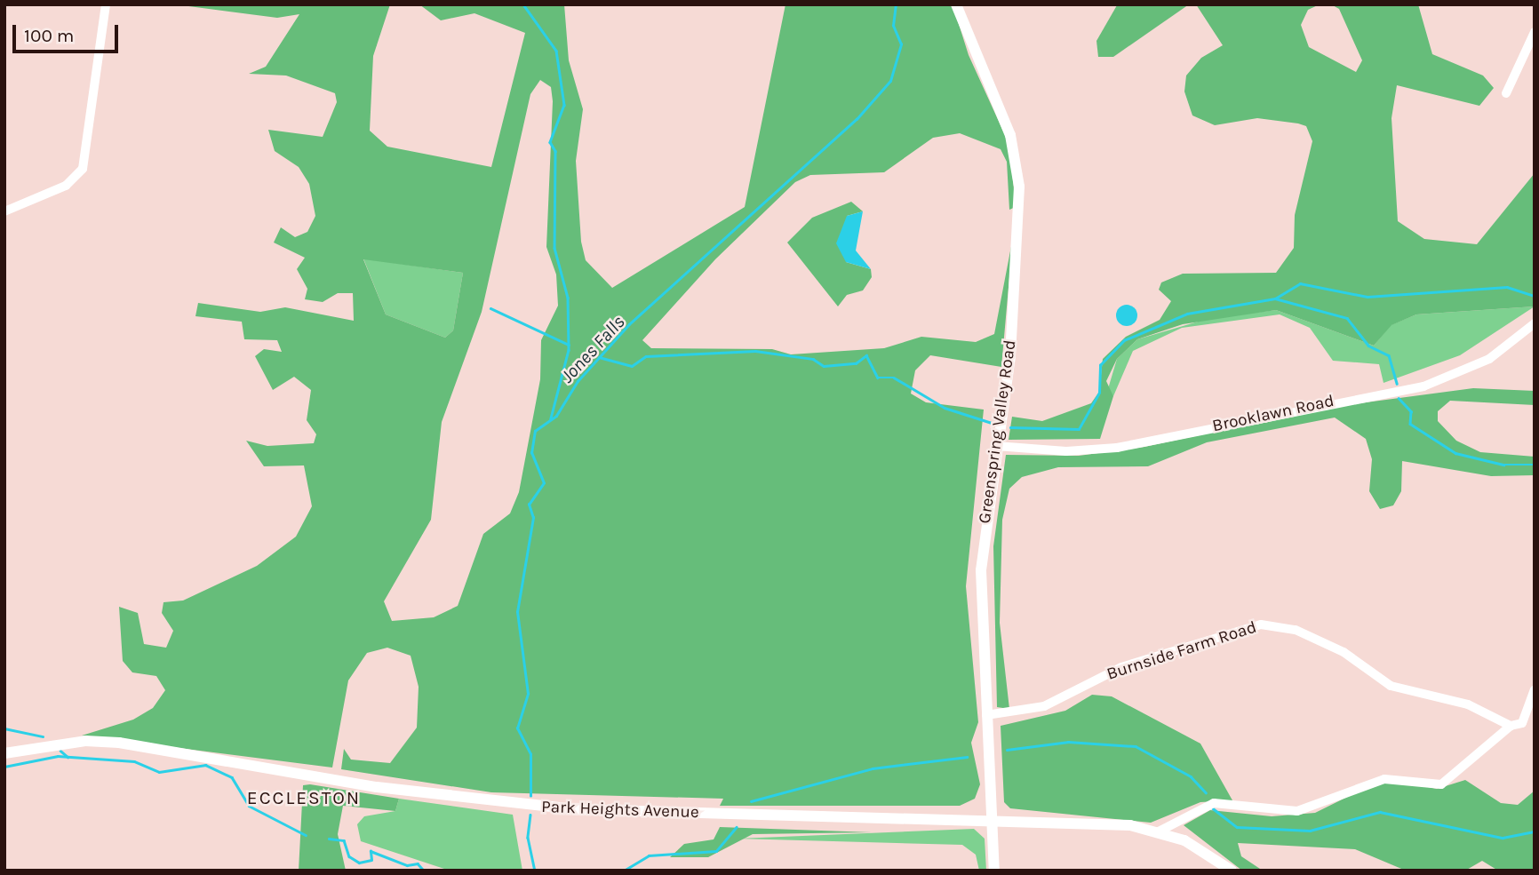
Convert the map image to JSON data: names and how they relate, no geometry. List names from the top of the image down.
{
  "streets": {
    "main road": ["Greenspring Valley Road", "Park Heights Avenue"],
    "street": ["Brooklawn Road", "Burnside Farm Road"]
  },
  "crossings": [
    ["Brooklawn Road", "Greenspring Valley Road"],
    ["Greenspring Valley Road", "Burnside Farm Road"],
    ["Greenspring Valley Road", "Park Heights Avenue"]
  ],
  "districts": ["ECCLESTON"],
  "water": ["Jones Falls"],
  "scale_bar": "100 m"
}
